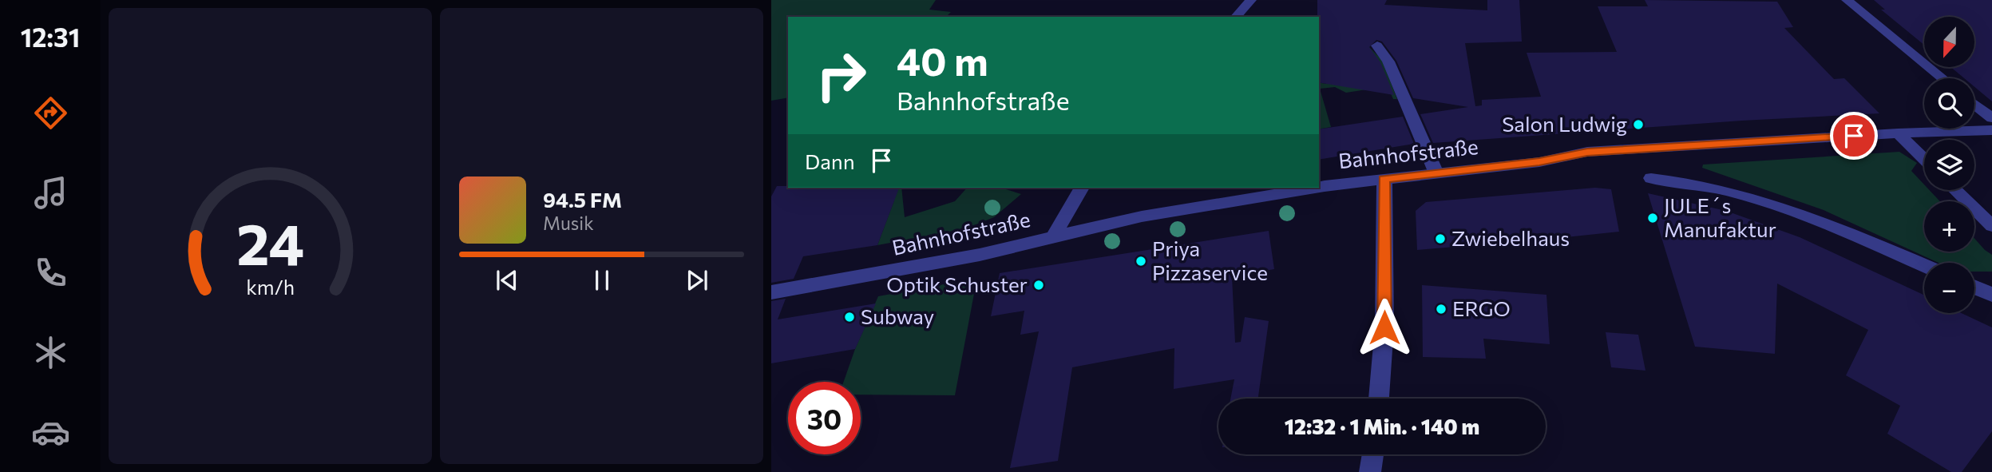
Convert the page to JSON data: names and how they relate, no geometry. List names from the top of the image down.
{
  "streets": {
    "street": ["Bahnhofstraße"]
  },
  "places": [
    "Salon Ludwig",
    "JULE´s Manufaktur",
    "Zwiebelhaus",
    "Priya Pizzaservice",
    "Optik Schuster",
    "ERGO",
    "Subway"
  ],
  "north": "bottom",
  "page": {
    "tabs": "12:31",
    "map_buttons": ["+", "−"],
    "turn": ["40 m", "Bahnhofstraße"],
    "then": "Dann",
    "song": ["94.5 FM", "Musik"],
    "limit": "30",
    "trip": "12:32 · 1 Min. · 140 m",
    "gauge": ["24", "km/h"]
  }
}
